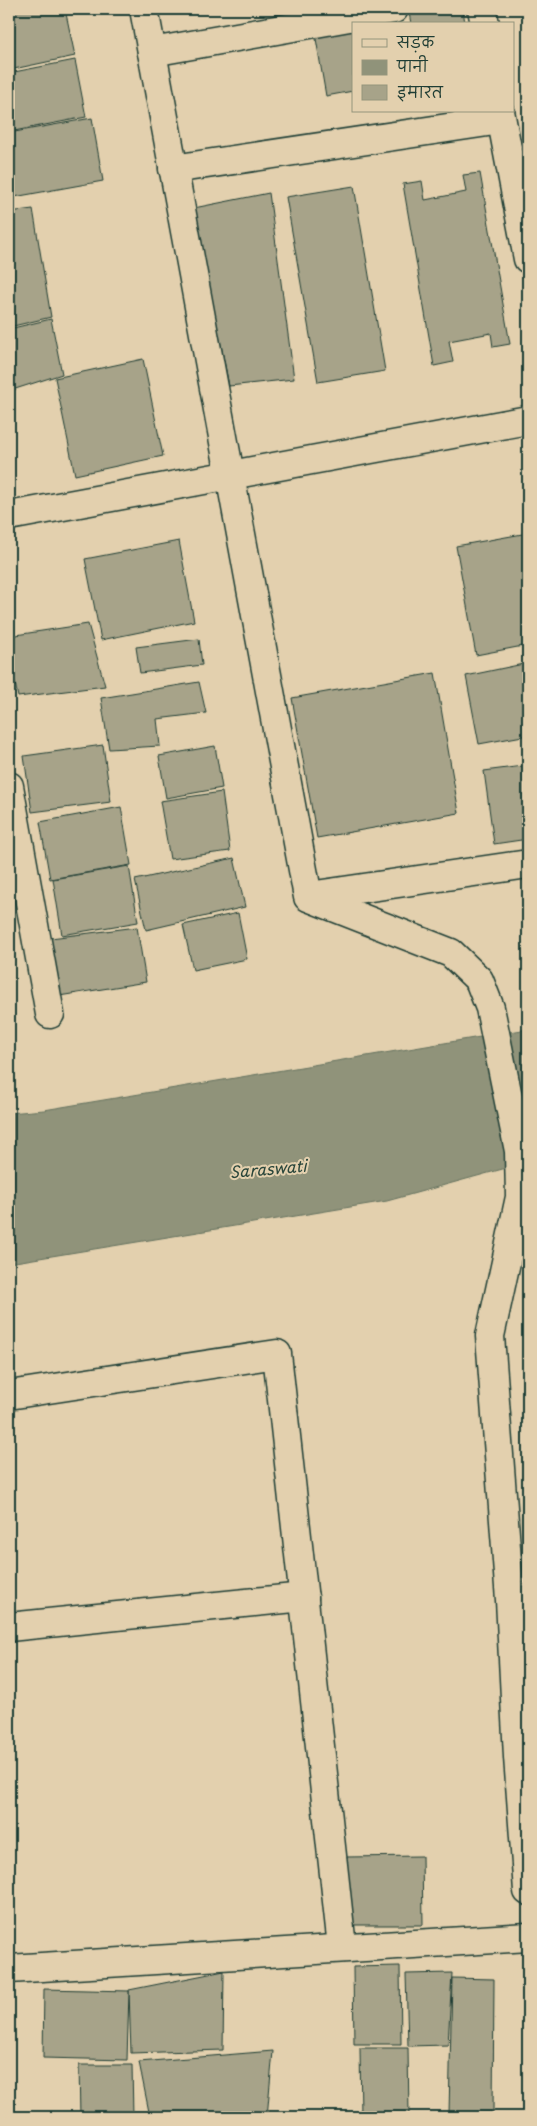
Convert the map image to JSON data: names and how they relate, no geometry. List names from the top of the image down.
{
  "water": ["Saraswati"],
  "legend": ["सड़क", "पानी", "इमारत"]
}
